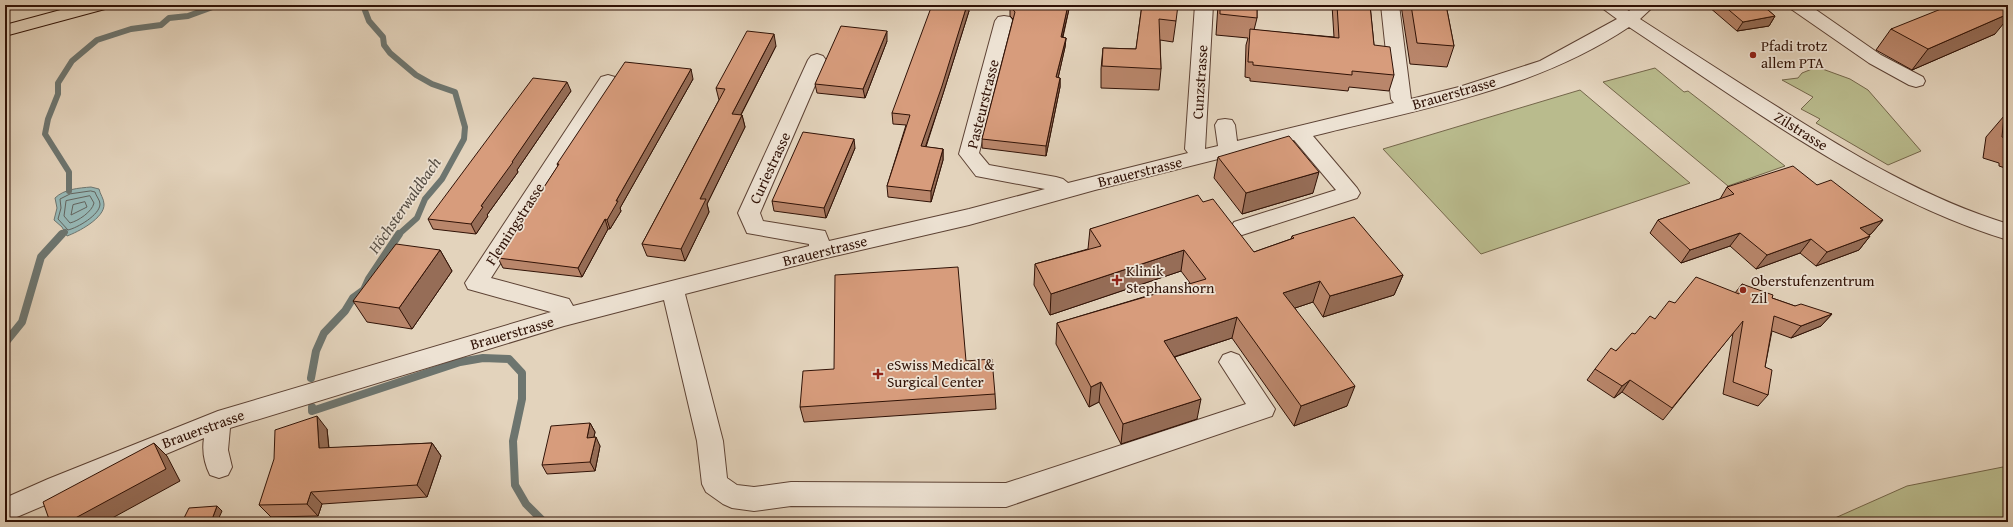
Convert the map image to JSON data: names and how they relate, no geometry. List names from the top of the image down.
{
  "streets": {
    "street": [
      "Cunzstrasse",
      "Brauerstrasse",
      "Pasteurstrasse",
      "Zilstrasse",
      "Curiestrasse",
      "Flemingstrasse"
    ]
  },
  "crossings": [
    ["Cunzstrasse", "Brauerstrasse"],
    ["Brauerstrasse", "Pasteurstrasse"],
    ["Brauerstrasse", "Zilstrasse"],
    ["Brauerstrasse", "Curiestrasse"],
    ["Brauerstrasse", "Flemingstrasse"]
  ],
  "water": ["Höchsterwaldbach"],
  "places": {
    "other": ["Pfadi trotz allem PTA", "Oberstufenzentrum Zil"],
    "health": ["Klinik Stephanshorn", "eSwiss Medical & Surgical Center"]
  }
}
